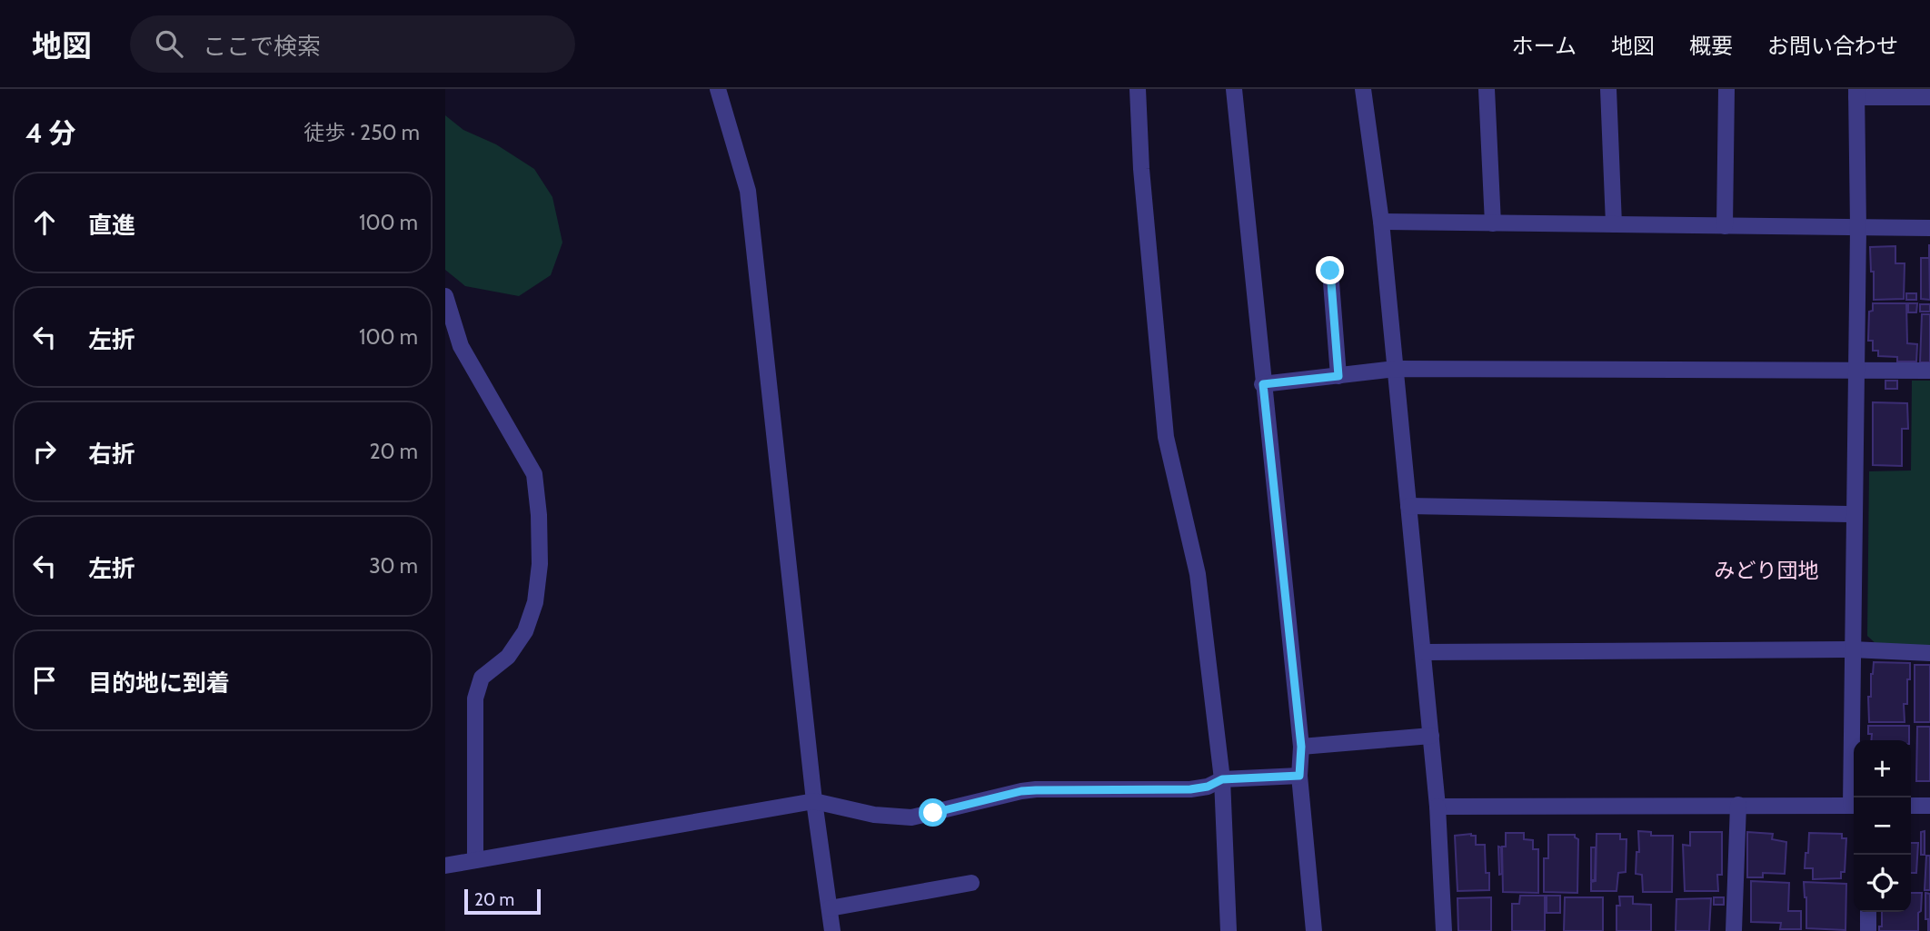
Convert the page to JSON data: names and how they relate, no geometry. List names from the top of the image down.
{
  "districts": ["みどり団地"],
  "scale_bar": "20 m",
  "page": {
    "header": "地図",
    "search": "ここで検索",
    "nav": [
      "ホーム",
      "地図",
      "概要",
      "お問い合わせ"
    ],
    "heading": ["4 分", "徒歩 · 250 m"],
    "list": [
      ["直進", "100 m"],
      ["左折", "100 m"],
      ["右折", "20 m"],
      ["左折", "30 m"],
      "目的地に到着"
    ],
    "map_buttons": ["+", "−"],
    "scale": "20 m"
  }
}
